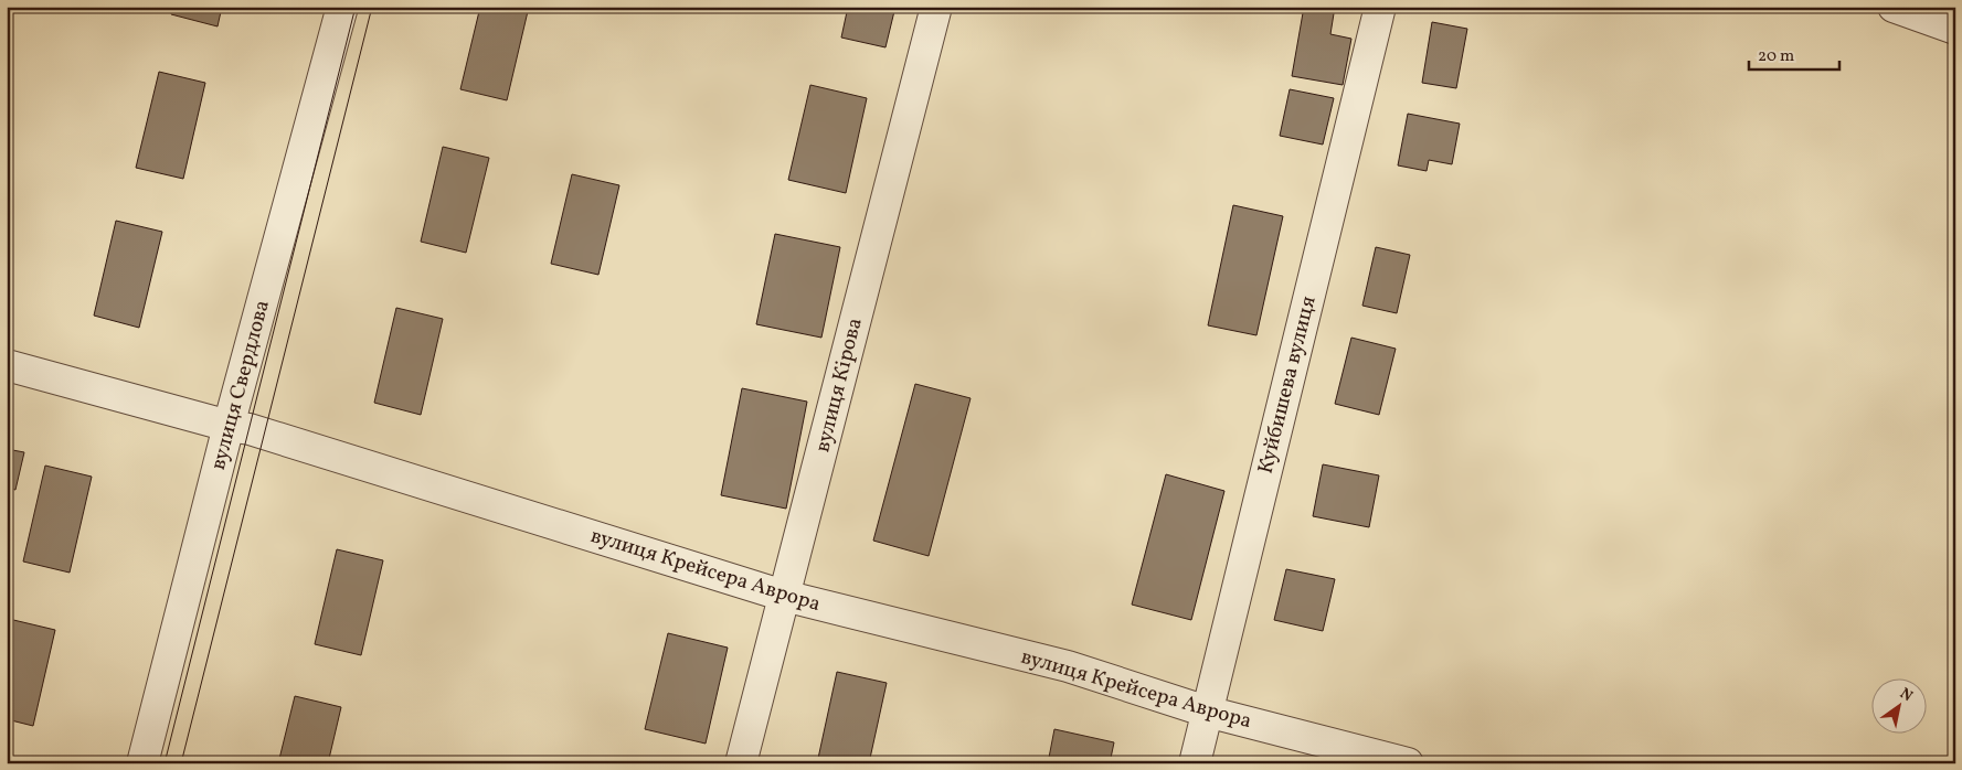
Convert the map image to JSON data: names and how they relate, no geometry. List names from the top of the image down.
{
  "streets": {
    "street": [
      "вулиця Свердлова",
      "вулиця Кірова",
      "Куйбишева вулиця",
      "вулиця Крейсера Аврора"
    ]
  },
  "crossings": [
    ["вулиця Свердлова", "вулиця Крейсера Аврора"],
    ["вулиця Кірова", "вулиця Крейсера Аврора"],
    ["Куйбишева вулиця", "вулиця Крейсера Аврора"]
  ],
  "scale_bar": "20 m",
  "north": "top right"
}
